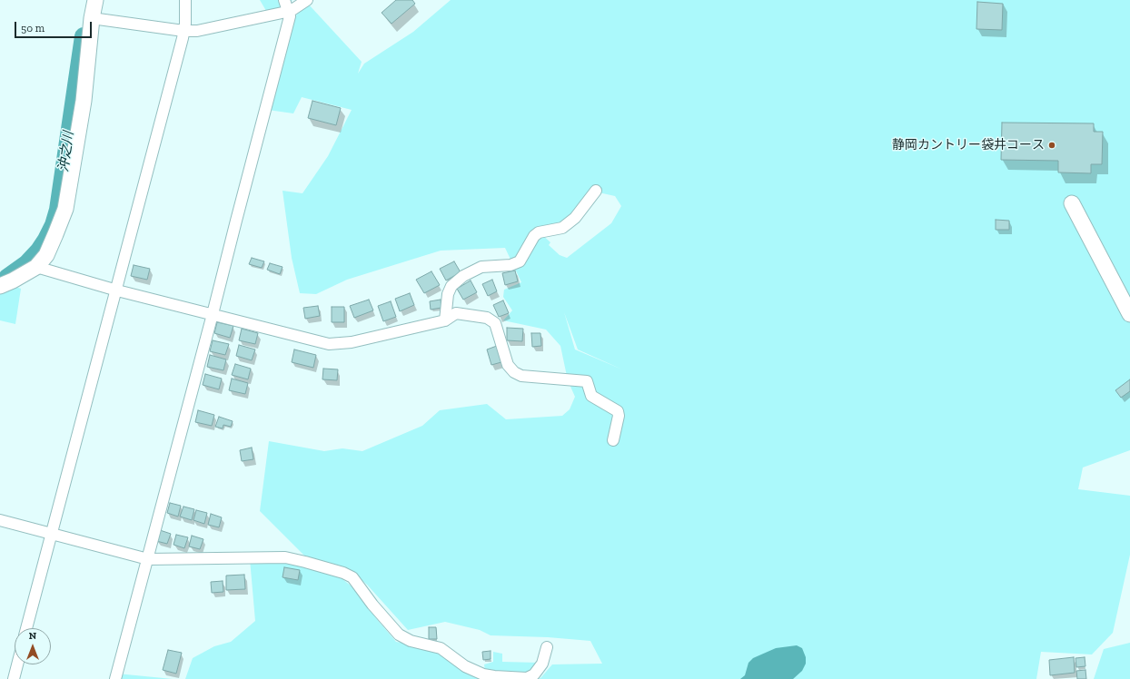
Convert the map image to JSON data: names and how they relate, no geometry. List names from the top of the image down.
{
  "water": ["沖之川"],
  "places": ["静岡カントリー袋井コース"],
  "scale_bar": "50 m",
  "north": "top"
}
